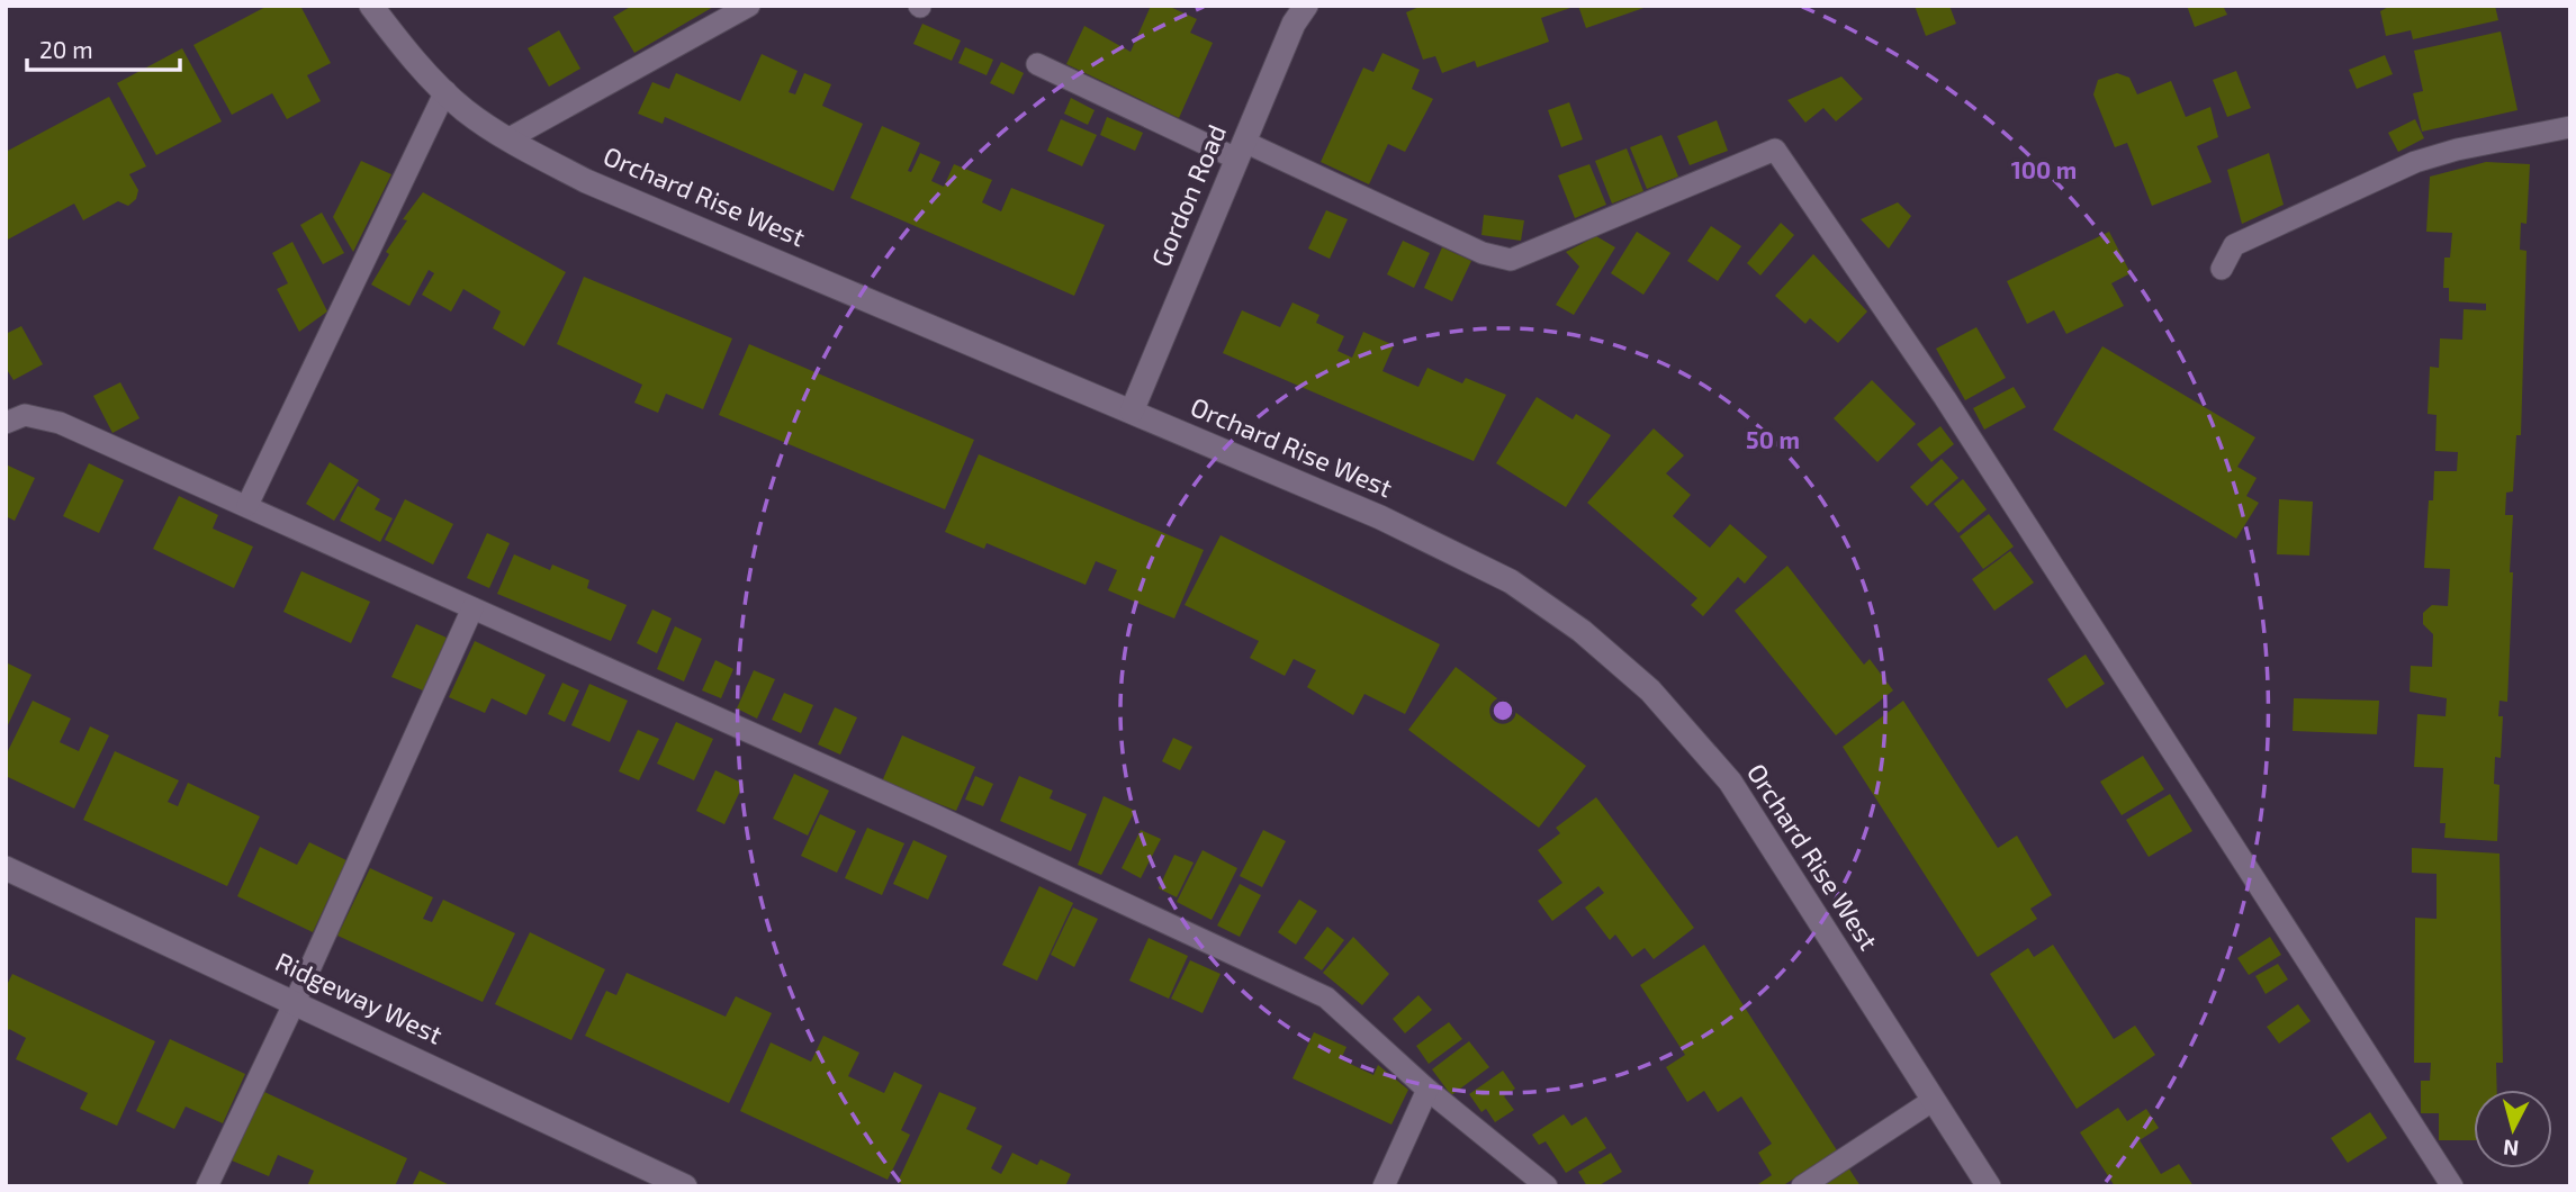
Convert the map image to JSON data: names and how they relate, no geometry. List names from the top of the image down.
{
  "streets": {
    "street": ["Gordon Road", "Orchard Rise West", "Ridgeway West"]
  },
  "crossings": [
    ["Gordon Road", "Orchard Rise West"]
  ],
  "scale_bar": "20 m",
  "north": "bottom",
  "rings": ["100 m", "50 m"]
}
